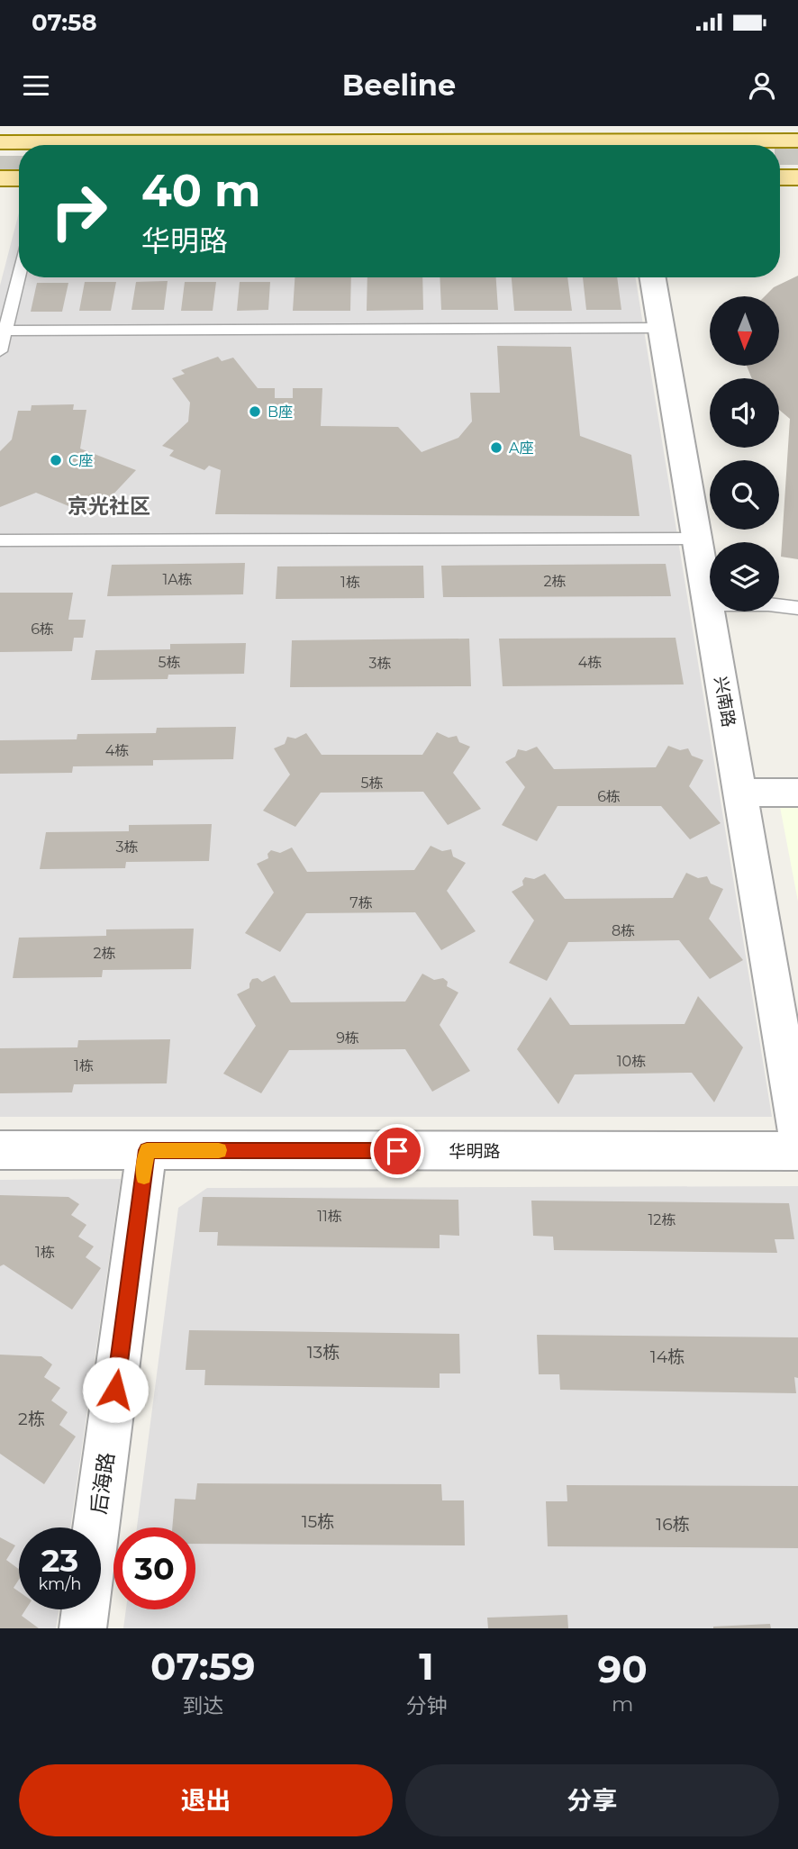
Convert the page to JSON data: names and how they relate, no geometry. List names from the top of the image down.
{
  "streets": {
    "street": ["兴南路", "华明路", "后海路"]
  },
  "crossings": [
    ["华明路", "后海路"]
  ],
  "districts": ["京光社区"],
  "places": ["B座", "A座", "C座"],
  "house_numbers": [
    "1A栋",
    "2栋",
    "1栋",
    "6栋",
    "5栋",
    "4栋",
    "3栋",
    "4栋",
    "5栋",
    "6栋",
    "3栋",
    "7栋",
    "8栋",
    "2栋",
    "9栋",
    "10栋",
    "1栋",
    "11栋",
    "12栋",
    "1栋",
    "13栋",
    "14栋",
    "2栋",
    "15栋",
    "16栋"
  ],
  "north": "bottom",
  "page": {
    "status": "07:58",
    "header": "Beeline",
    "turn": ["40 m", "华明路"],
    "speed": "23 km/h",
    "limit": "30",
    "eta": [
      "07:59",
      "到达",
      "1",
      "分钟",
      "90",
      "m"
    ],
    "buttons": ["退出", "分享"]
  }
}
